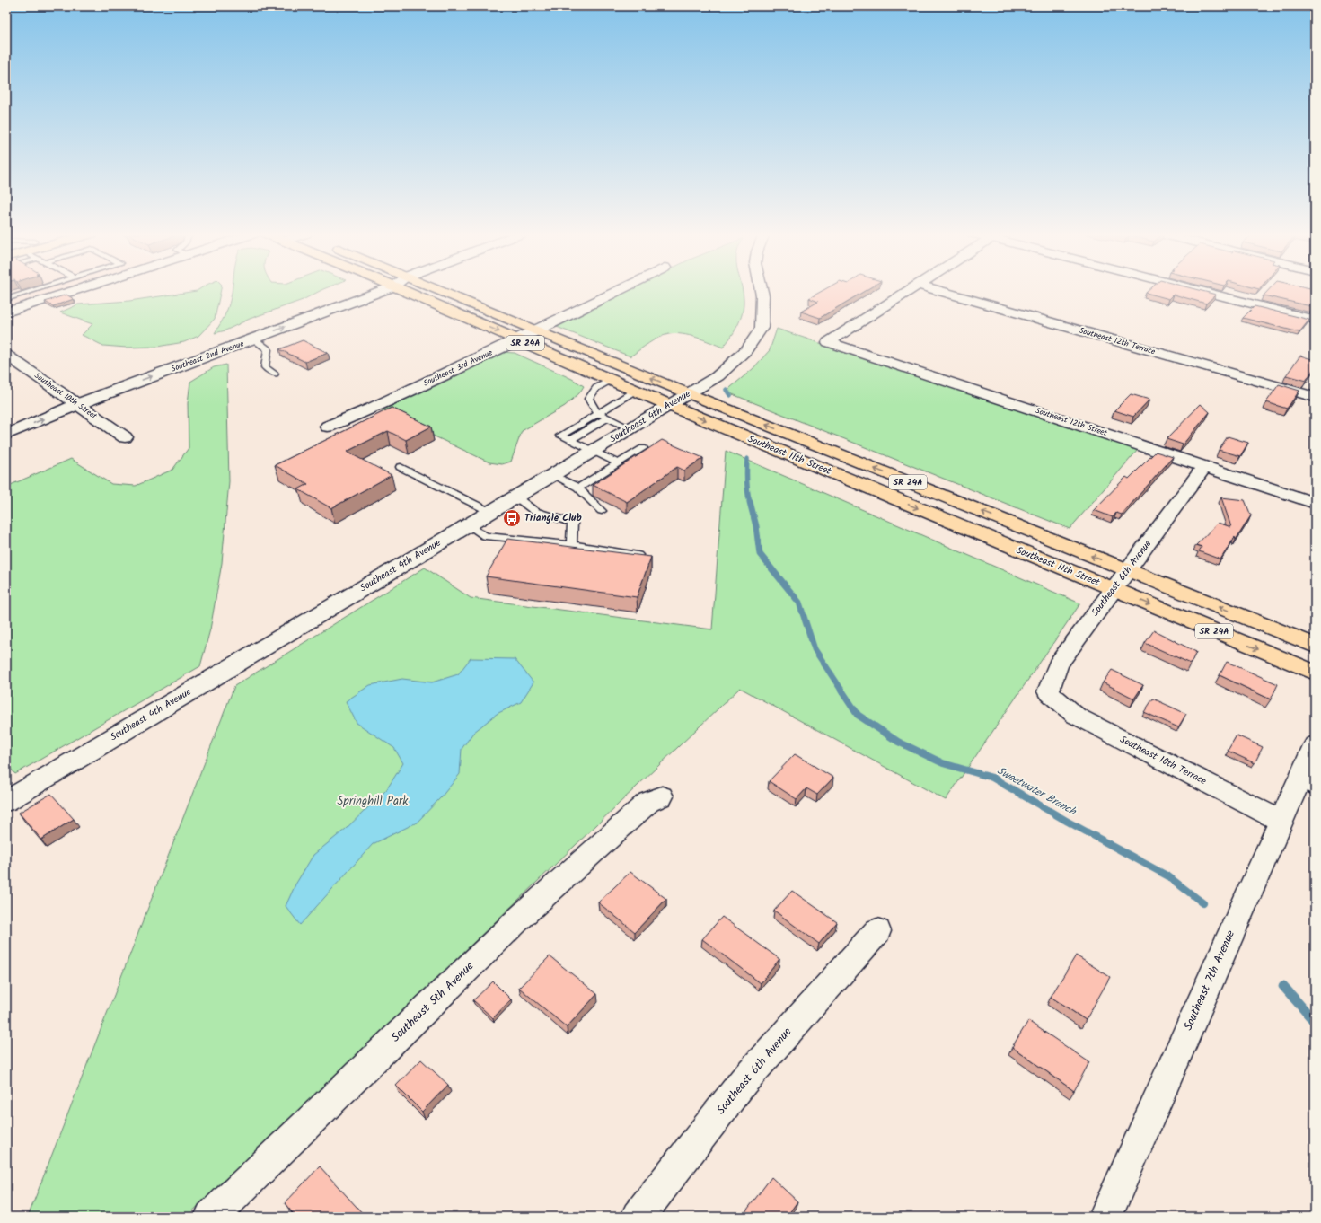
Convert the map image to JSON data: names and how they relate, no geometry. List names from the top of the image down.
{
  "streets": {
    "main road": ["SR 24A", "Southeast 11th Street"],
    "street": [
      "Southeast 12th Terrace",
      "Southeast 2nd Avenue",
      "Southeast 3rd Avenue",
      "Southeast 10th Street",
      "Southeast 4th Avenue",
      "Southeast 12th Street",
      "Southeast 6th Avenue",
      "Southeast 10th Terrace",
      "Southeast 7th Avenue",
      "Southeast 5th Avenue"
    ]
  },
  "crossings": [
    ["Southeast 2nd Avenue", "Southeast 10th Street"],
    ["Southeast 3rd Avenue", "Southeast 11th Street"],
    ["Southeast 4th Avenue", "Southeast 11th Street"],
    ["Southeast 12th Street", "Southeast 6th Avenue"],
    ["Southeast 11th Street", "Southeast 6th Avenue"],
    ["Southeast 6th Avenue", "Southeast 10th Terrace"],
    ["Southeast 10th Terrace", "Southeast 7th Avenue"]
  ],
  "water": ["Sweetwater Branch"],
  "parks": ["Springhill Park"],
  "places": {
    "bus stop": ["Triangle Club"]
  }
}
